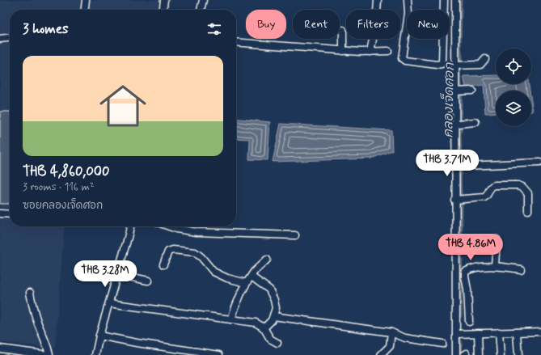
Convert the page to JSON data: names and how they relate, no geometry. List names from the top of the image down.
{
  "water": ["คลองเจ็ดศอก"],
  "page": {
    "chip": [
      "Buy",
      "Rent",
      "Filters",
      "New"
    ],
    "heading": "3 homes",
    "list": [
      {
        "name": "THB 4,860,000",
        "note": "3 rooms · 116 m² · ซอยคลองเจ็ดศอก"
      }
    ],
    "price": ["THB 3.71M", "THB 4.86M", "THB 3.28M"]
  }
}
